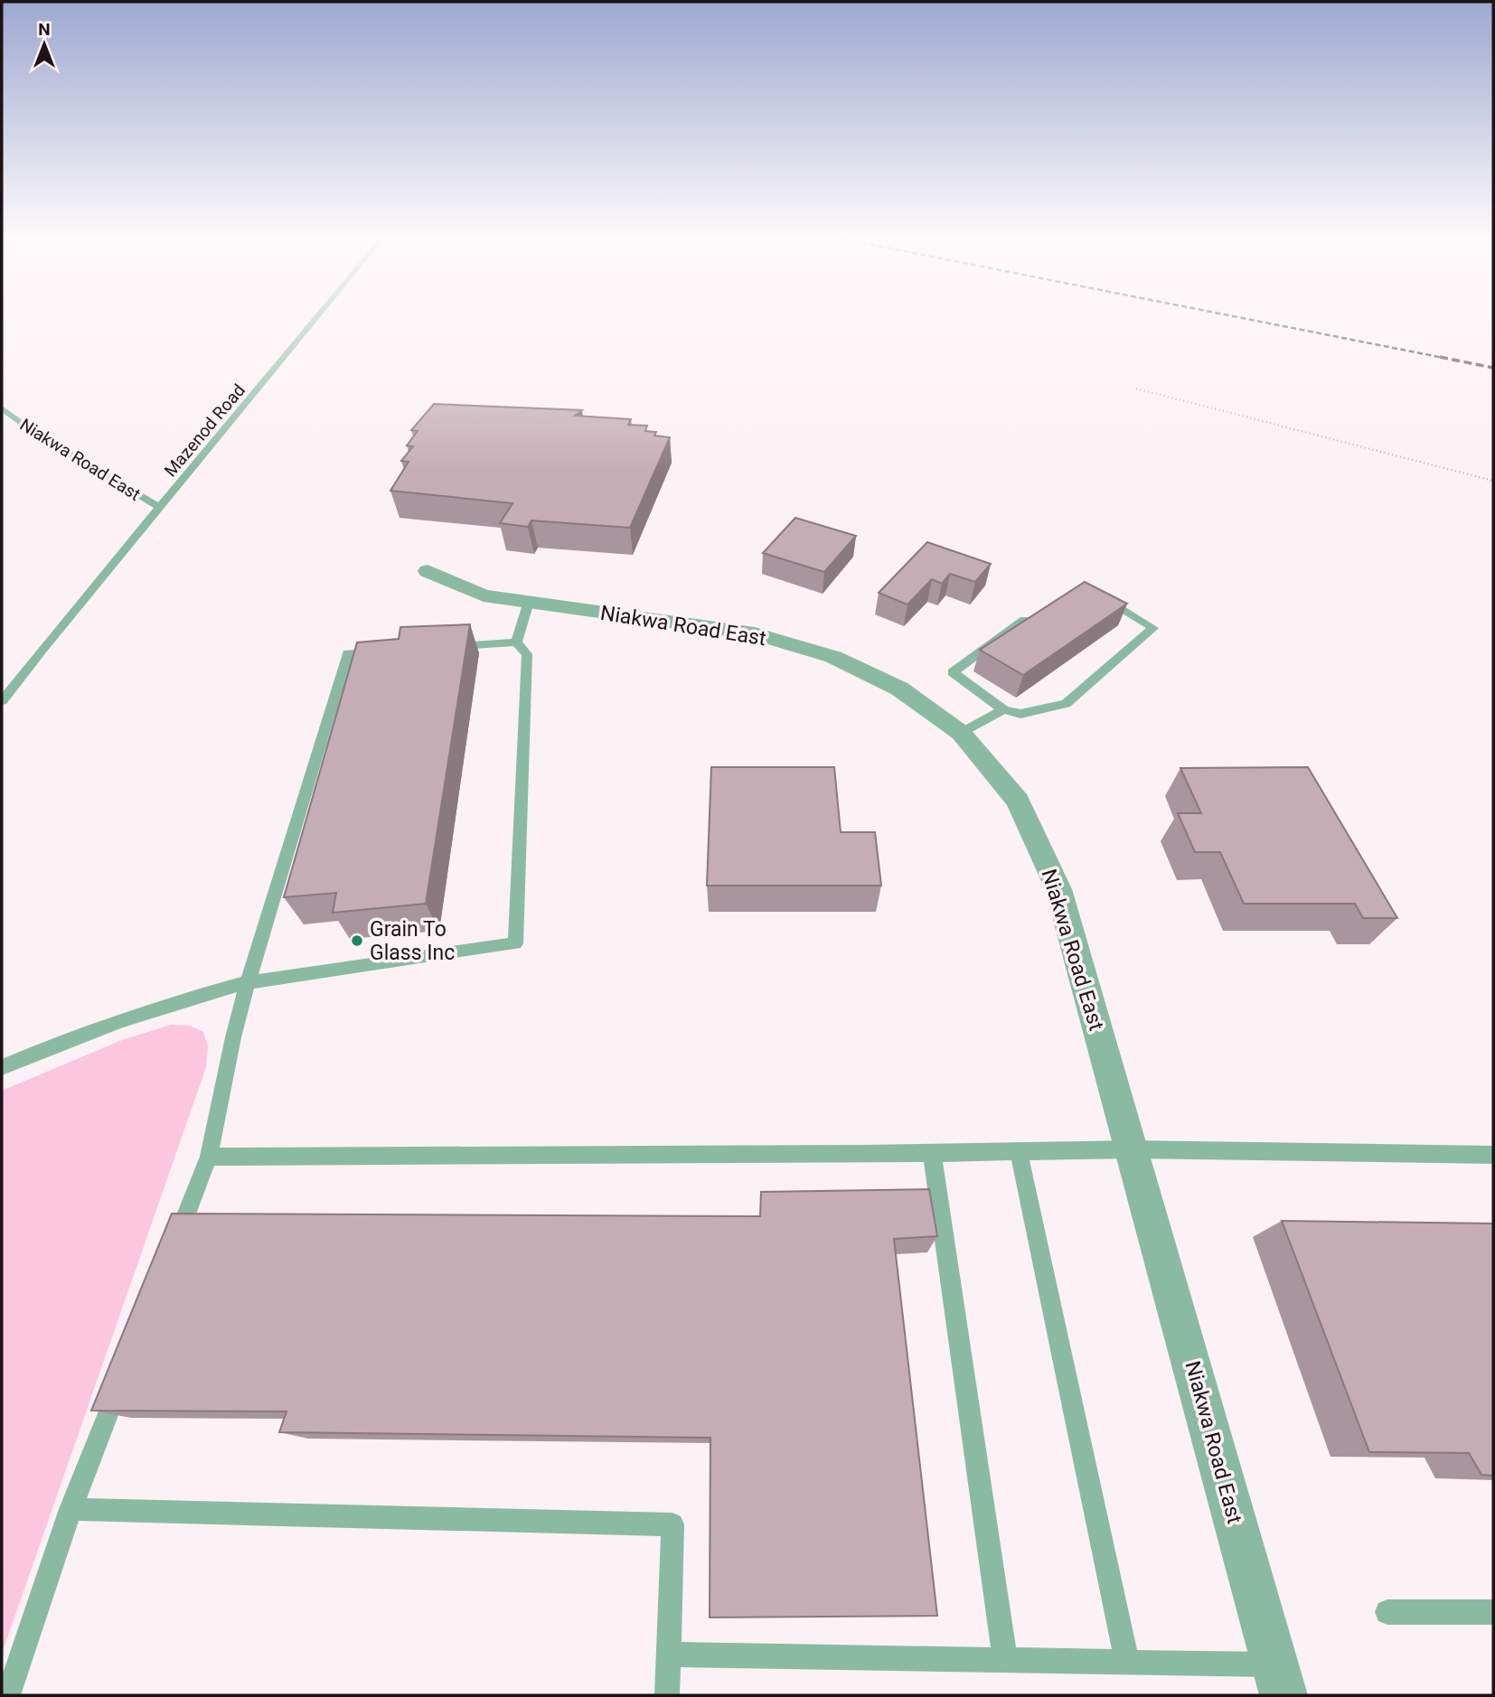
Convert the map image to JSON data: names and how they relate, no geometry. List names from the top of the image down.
{
  "streets": {
    "street": ["Niakwa Road East"],
    "lane": ["Mazenod Road"]
  },
  "crossings": [
    ["Mazenod Road", "Niakwa Road East"]
  ],
  "places": ["Grain To Glass Inc"],
  "north": "top"
}
